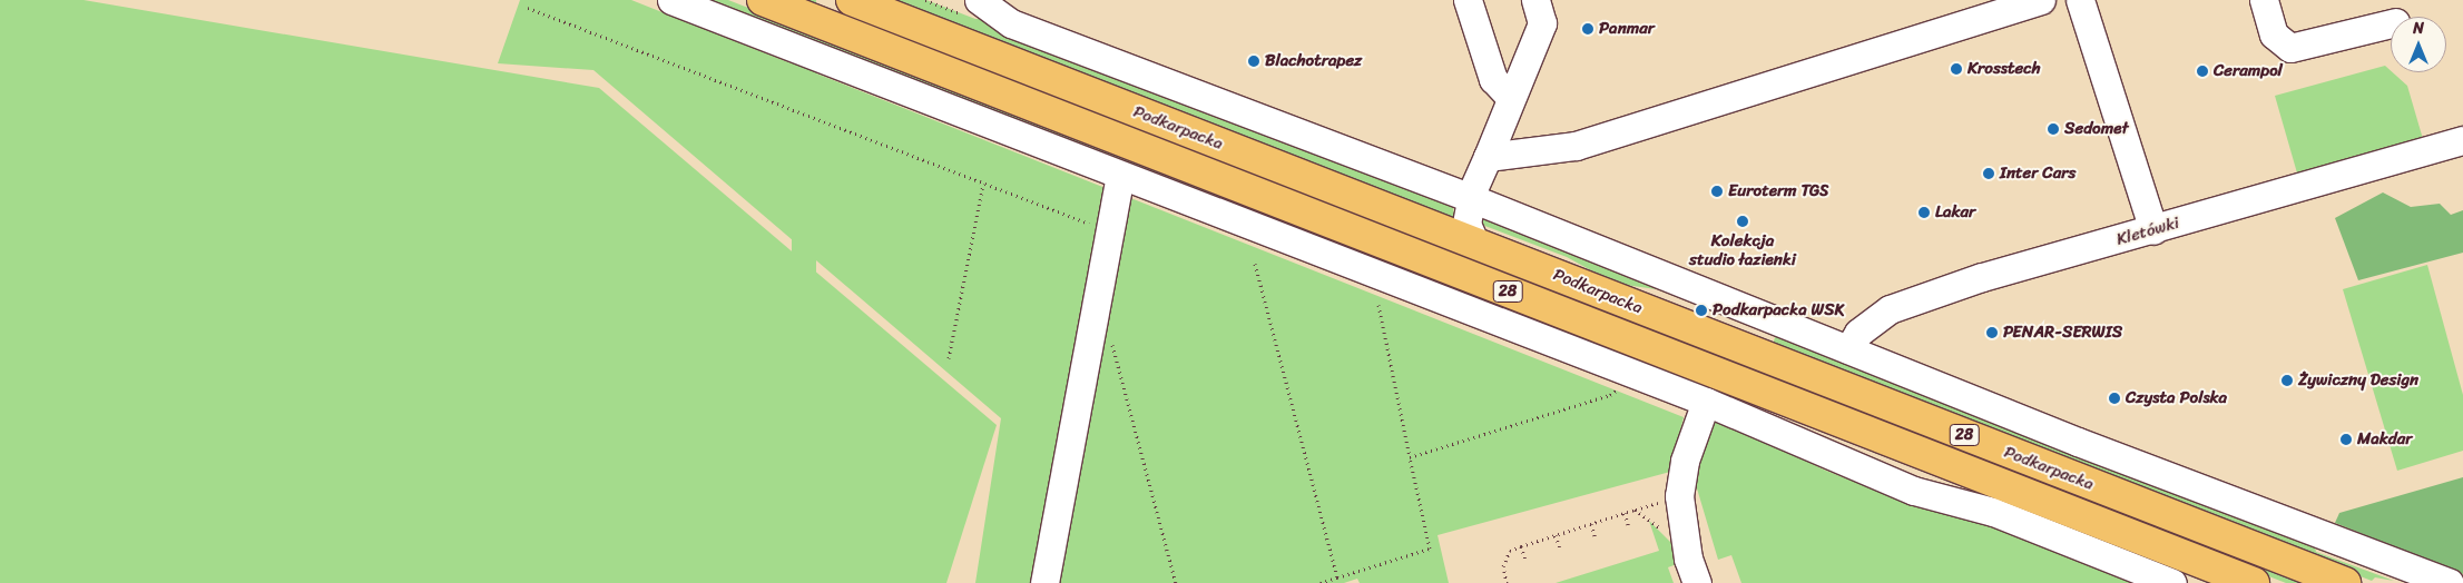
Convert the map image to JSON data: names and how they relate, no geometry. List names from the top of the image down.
{
  "streets": {
    "main road": ["Podkarpacka", "28"],
    "street": ["Kletówki"]
  },
  "places": [
    "Panmar",
    "Blachotrapez",
    "Krosstech",
    "Cerampol",
    "Sedomet",
    "Inter Cars",
    "Euroterm TGS",
    "Lakar",
    "Kolekcja studio łazienki",
    "Podkarpacka WSK",
    "PENAR-SERWIS",
    "Żywiczny Design",
    "Czysta Polska",
    "Makdar"
  ],
  "north": "top"
}
